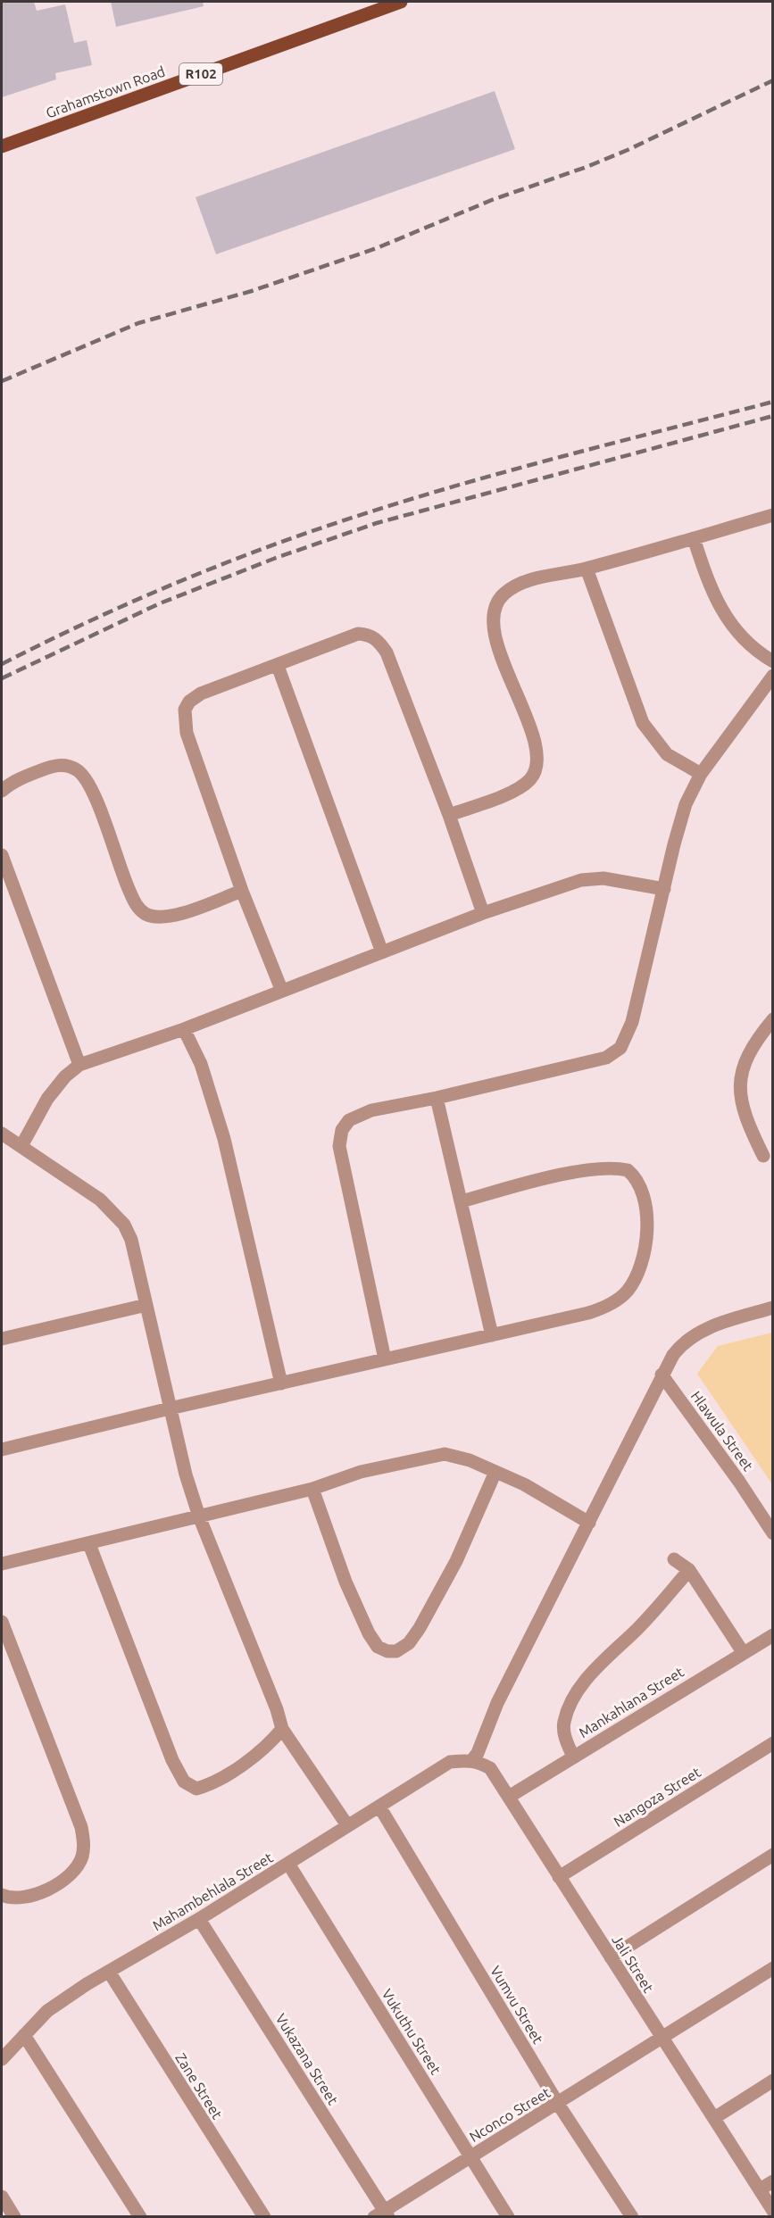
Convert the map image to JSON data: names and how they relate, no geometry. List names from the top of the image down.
{
  "streets": {
    "main road": ["R102", "Grahamstown Road"],
    "street": [
      "Hlawula Street",
      "Mankahlana Street",
      "Nangoza Street",
      "Mahambehlala Street",
      "Jali Street",
      "Vumvu Street",
      "Vukuthu Street",
      "Vukazana Street",
      "Zane Street",
      "Nconco Street"
    ]
  },
  "crossings": [
    ["Mankahlana Street", "Jali Street"],
    ["Nangoza Street", "Jali Street"],
    ["Mahambehlala Street", "Jali Street"],
    ["Mahambehlala Street", "Vumvu Street"],
    ["Mahambehlala Street", "Vukuthu Street"],
    ["Mahambehlala Street", "Vukazana Street"],
    ["Mahambehlala Street", "Zane Street"],
    ["Jali Street", "Nconco Street"],
    ["Vumvu Street", "Nconco Street"],
    ["Vukuthu Street", "Nconco Street"],
    ["Vukazana Street", "Nconco Street"]
  ]
}
